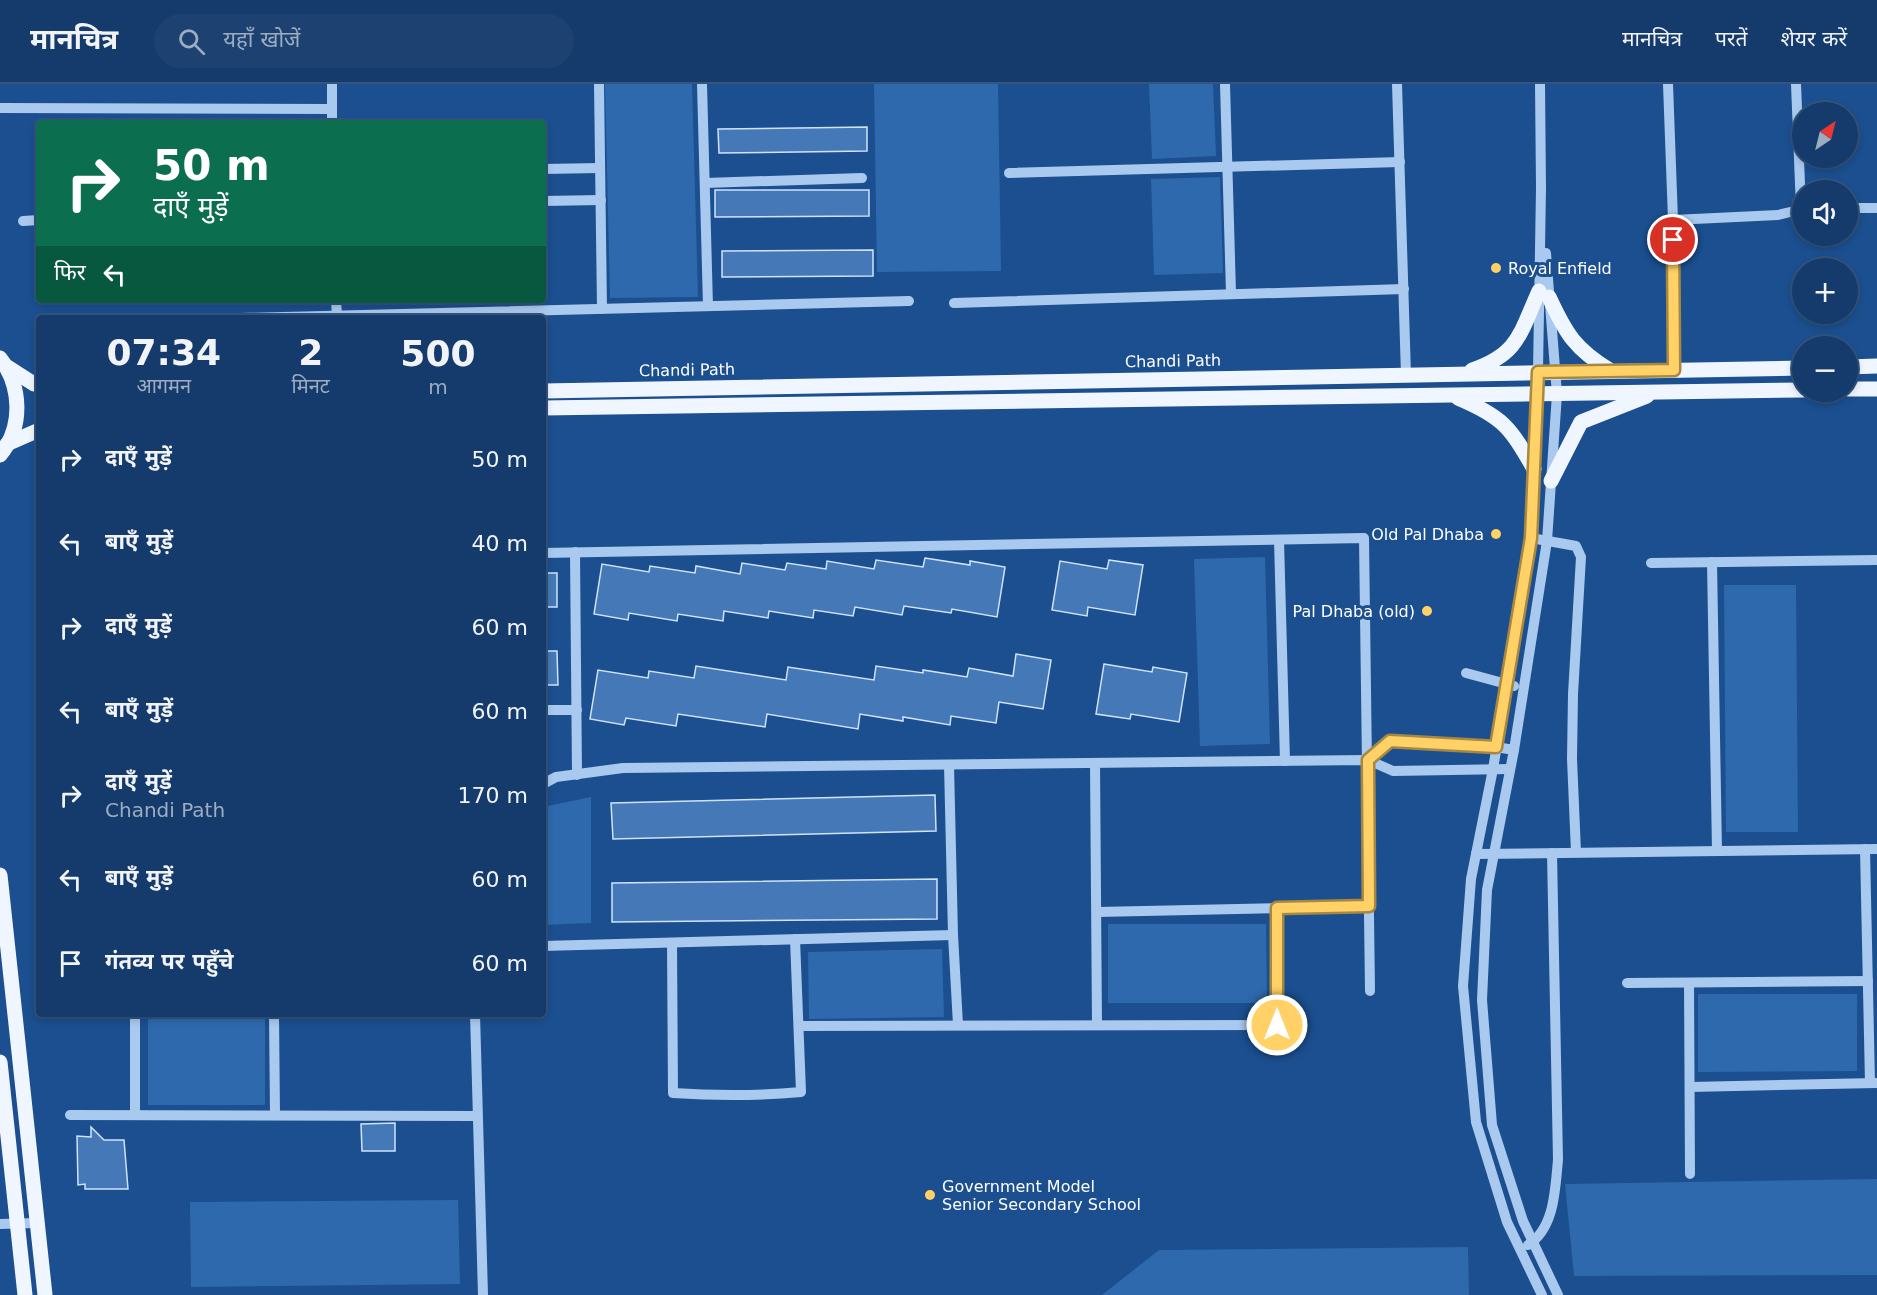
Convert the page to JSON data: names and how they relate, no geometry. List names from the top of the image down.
{
  "streets": {
    "main road": ["Chandi Path"]
  },
  "places": [
    "Royal Enfield",
    "Old Pal Dhaba",
    "Pal Dhaba (old)",
    "Government Model Senior Secondary School"
  ],
  "north": "top right",
  "page": {
    "header": "मानचित्र",
    "search": "यहाँ खोजें",
    "nav": ["मानचित्र", "परतें", "शेयर करें"],
    "map_buttons": ["+", "−"],
    "turn": ["50 m", "दाएँ मुड़ें"],
    "then": "फिर",
    "eta": [
      "07:34",
      "आगमन",
      "2",
      "मिनट",
      "500",
      "m"
    ],
    "list": [
      {
        "name": "दाएँ मुड़ें",
        "value": "50 m"
      },
      {
        "name": "बाएँ मुड़ें",
        "value": "40 m"
      },
      {
        "name": "दाएँ मुड़ें",
        "value": "60 m"
      },
      {
        "name": "बाएँ मुड़ें",
        "value": "60 m"
      },
      {
        "name": "दाएँ मुड़ें",
        "note": "Chandi Path",
        "value": "170 m"
      },
      {
        "name": "बाएँ मुड़ें",
        "value": "60 m"
      },
      {
        "name": "गंतव्य पर पहुँचे",
        "value": "60 m"
      }
    ]
  }
}
